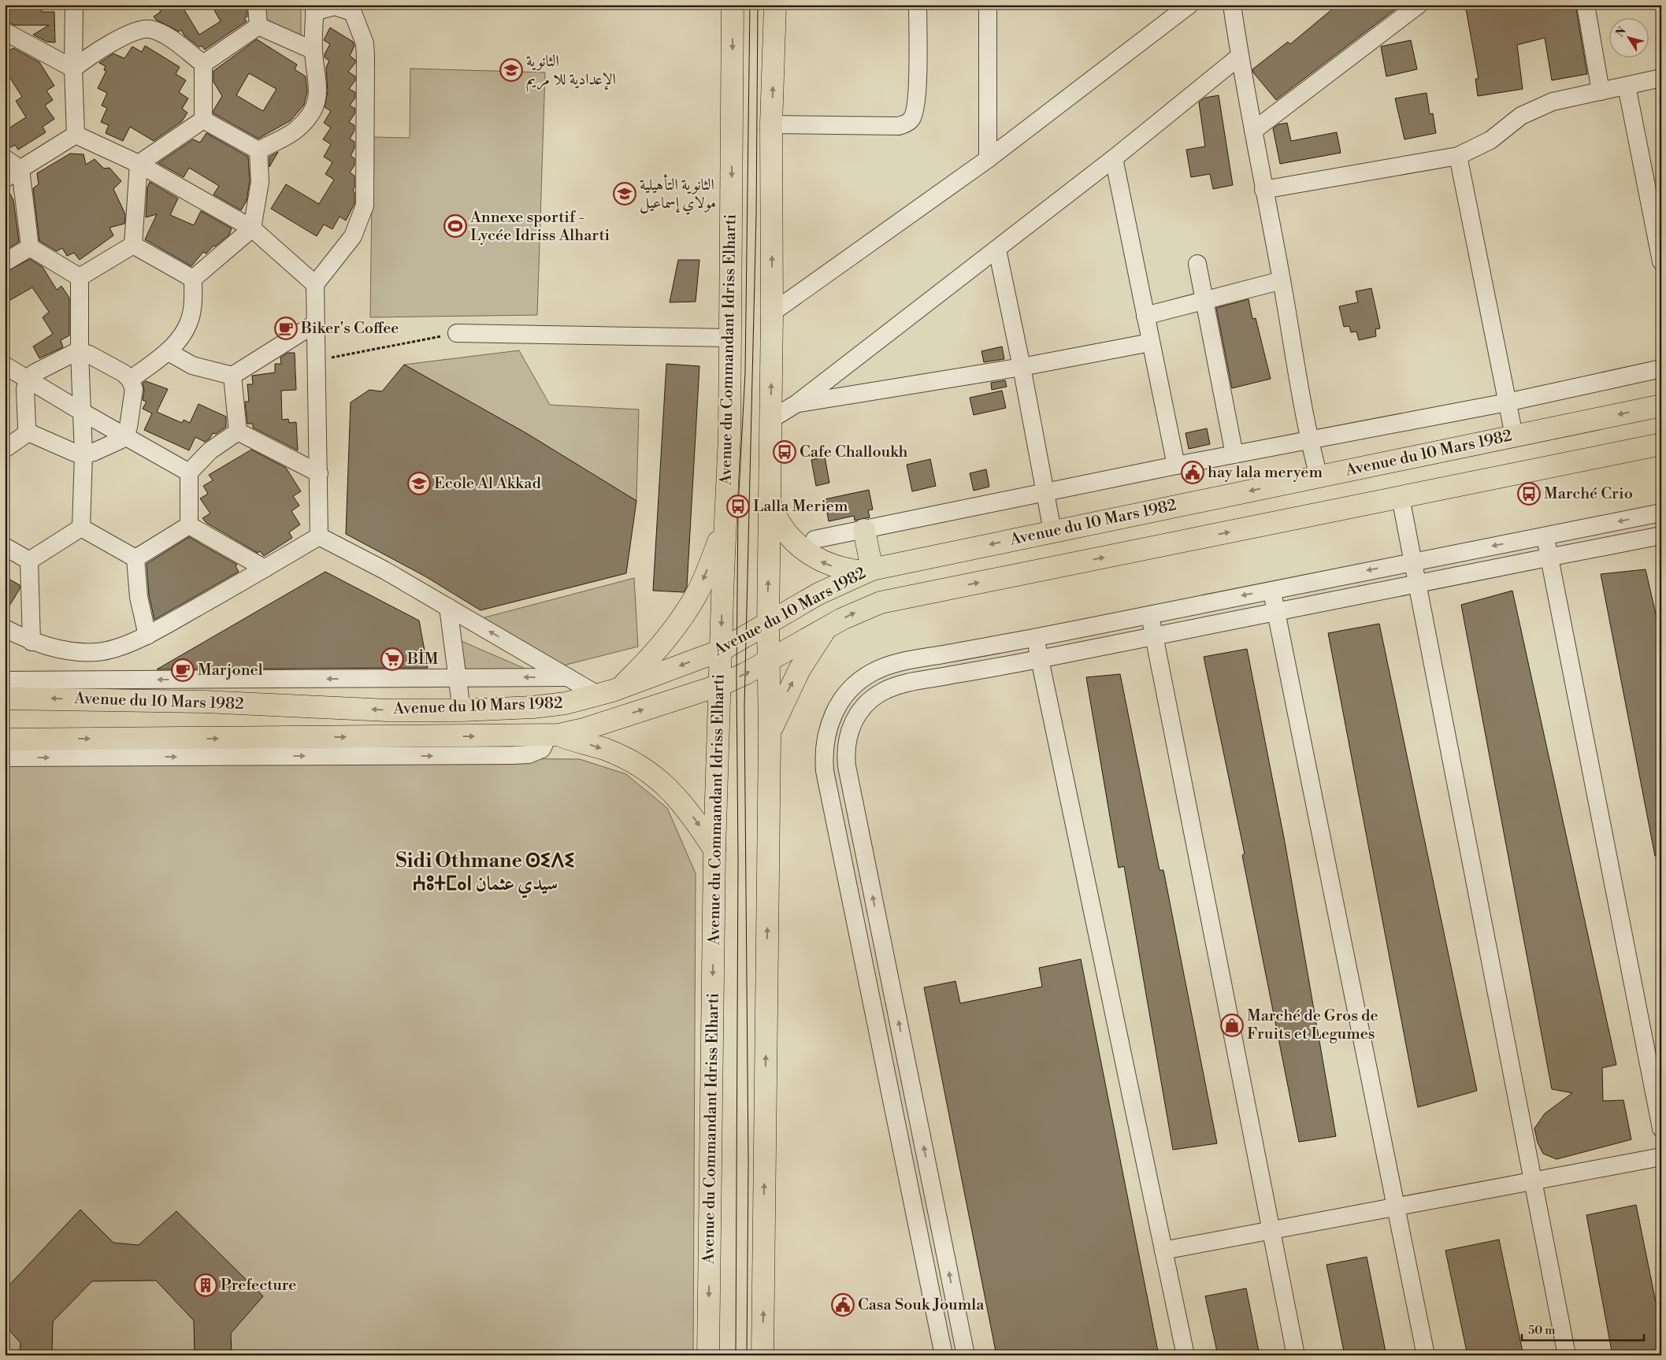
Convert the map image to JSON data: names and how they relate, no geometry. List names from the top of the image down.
{
  "streets": {
    "main road": ["Avenue du Commandant Idriss Elharti", "Avenue du 10 Mars 1982"]
  },
  "crossings": [
    ["Avenue du Commandant Idriss Elharti", "Avenue du 10 Mars 1982"]
  ],
  "districts": ["Sidi Othmane ⵙⵉⴷⵉ ⵄⵓⵜⵎⴰⵏ سيدي عثمان"],
  "places": {
    "school or university": ["الثانوية الإعدادية للا مريم", "الثانوية التأهيلية مولاي إسماعيل", "Ecole Al Akkad"],
    "sports": ["Annexe sportif - Lycée Idriss Alharti"],
    "cafe": ["Biker's Coffee", "Marjonel"],
    "bus stop": ["Cafe Challoukh", "Marché Crio", "Lalla Meriem"],
    "public building": ["hay lala meryem", "Casa Souk Joumla"],
    "supermarket": ["BİM"],
    "shop": ["Marché de Gros de Fruits et Legumes"],
    "building": ["Prefecture"]
  },
  "scale_bar": "50 m",
  "north": "top left"
}
